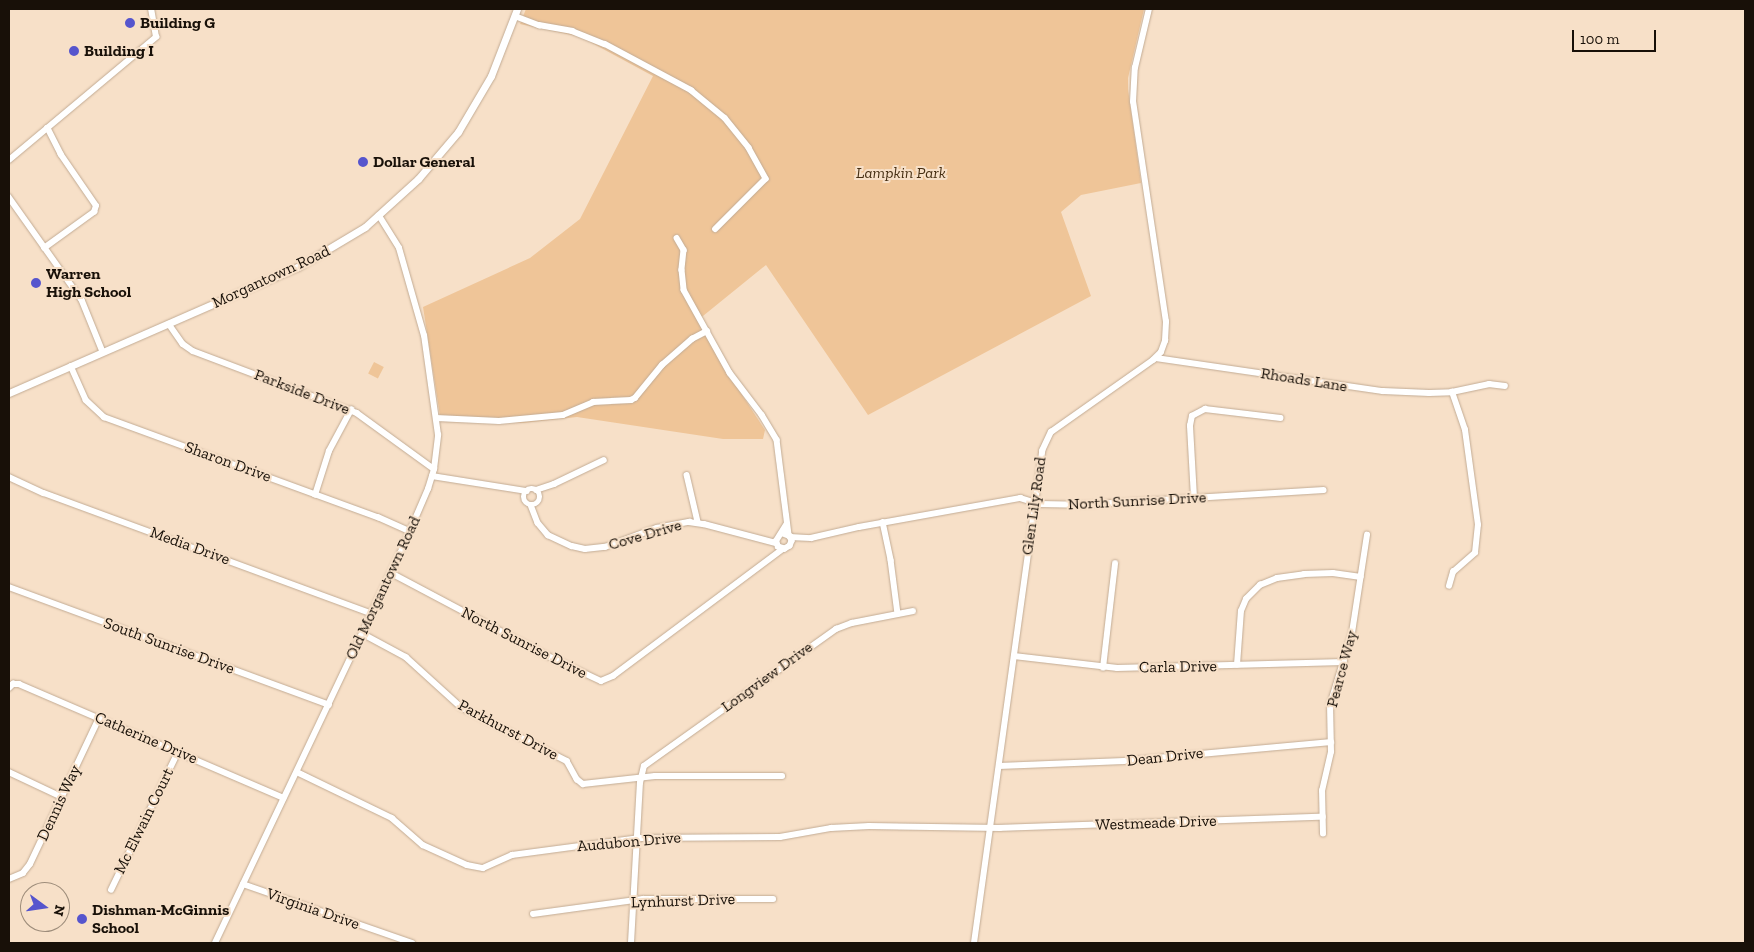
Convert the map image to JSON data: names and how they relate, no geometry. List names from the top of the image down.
{
  "streets": {
    "main road": ["Morgantown Road"],
    "street": [
      "Rhoads Lane",
      "Parkside Drive",
      "Sharon Drive",
      "North Sunrise Drive",
      "Glen Lily Road",
      "Cove Drive",
      "Media Drive",
      "Old Morgantown Road",
      "South Sunrise Drive",
      "Carla Drive",
      "Pearce Way",
      "Longview Drive",
      "Parkhurst Drive",
      "Catherine Drive",
      "Dean Drive",
      "Dennis Way",
      "Mc Elwain Court",
      "Westmeade Drive",
      "Audubon Drive",
      "Lynhurst Drive",
      "Virginia Drive"
    ]
  },
  "crossings": [
    ["Morgantown Road", "Parkside Drive"],
    ["Morgantown Road", "Sharon Drive"],
    ["Morgantown Road", "Old Morgantown Road"],
    ["Rhoads Lane", "Glen Lily Road"],
    ["Parkside Drive", "Cove Drive"],
    ["Parkside Drive", "Old Morgantown Road"],
    ["Sharon Drive", "Old Morgantown Road"],
    ["North Sunrise Drive", "Glen Lily Road"],
    ["North Sunrise Drive", "Cove Drive"],
    ["North Sunrise Drive", "Old Morgantown Road"],
    ["Glen Lily Road", "Carla Drive"],
    ["Glen Lily Road", "Dean Drive"],
    ["Glen Lily Road", "Westmeade Drive"],
    ["Glen Lily Road", "Audubon Drive"],
    ["Media Drive", "Old Morgantown Road"],
    ["Old Morgantown Road", "South Sunrise Drive"],
    ["Old Morgantown Road", "Parkhurst Drive"],
    ["Old Morgantown Road", "Catherine Drive"],
    ["Old Morgantown Road", "Audubon Drive"],
    ["Old Morgantown Road", "Virginia Drive"],
    ["Carla Drive", "Pearce Way"],
    ["Pearce Way", "Dean Drive"],
    ["Pearce Way", "Westmeade Drive"],
    ["Longview Drive", "Parkhurst Drive"],
    ["Catherine Drive", "Dennis Way"],
    ["Catherine Drive", "Mc Elwain Court"],
    ["Westmeade Drive", "Audubon Drive"]
  ],
  "parks": ["Lampkin Park"],
  "places": [
    "Building G",
    "Building I",
    "Dollar General",
    "Warren High School",
    "Dishman-McGinnis School"
  ],
  "scale_bar": "100 m",
  "north": "right"
}
